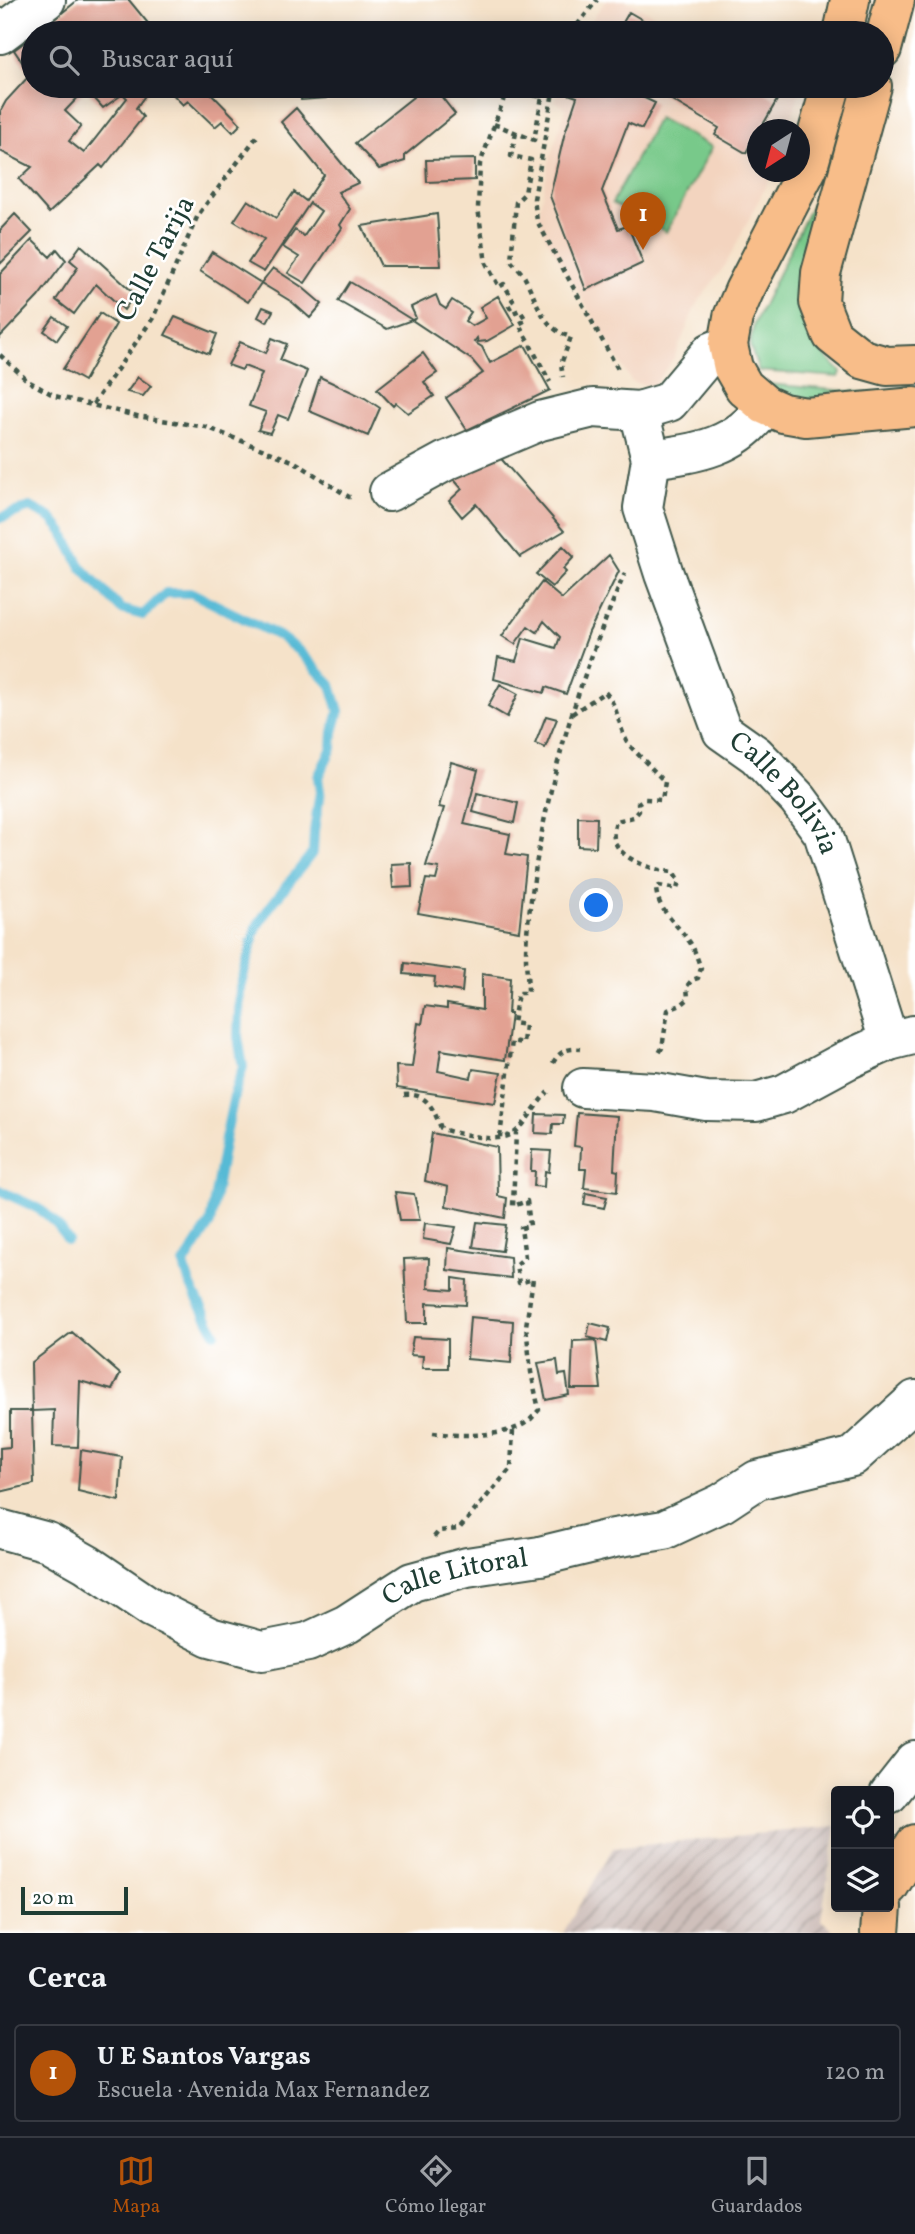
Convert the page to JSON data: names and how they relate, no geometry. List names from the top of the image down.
{
  "streets": {
    "street": ["Calle Bolivia", "Calle Litoral"],
    "path": ["Calle Tarija"]
  },
  "scale_bar": "20 m",
  "north": "bottom left",
  "page": {
    "search": "Buscar aquí",
    "pins": "1",
    "scale": "20 m",
    "heading": "Cerca",
    "list": [
      {
        "mark": "1",
        "name": "U E Santos Vargas",
        "note": "Escuela · Avenida Max Fernandez",
        "value": "120 m"
      }
    ],
    "nav": ["Mapa", "Cómo llegar", "Guardados"]
  }
}
